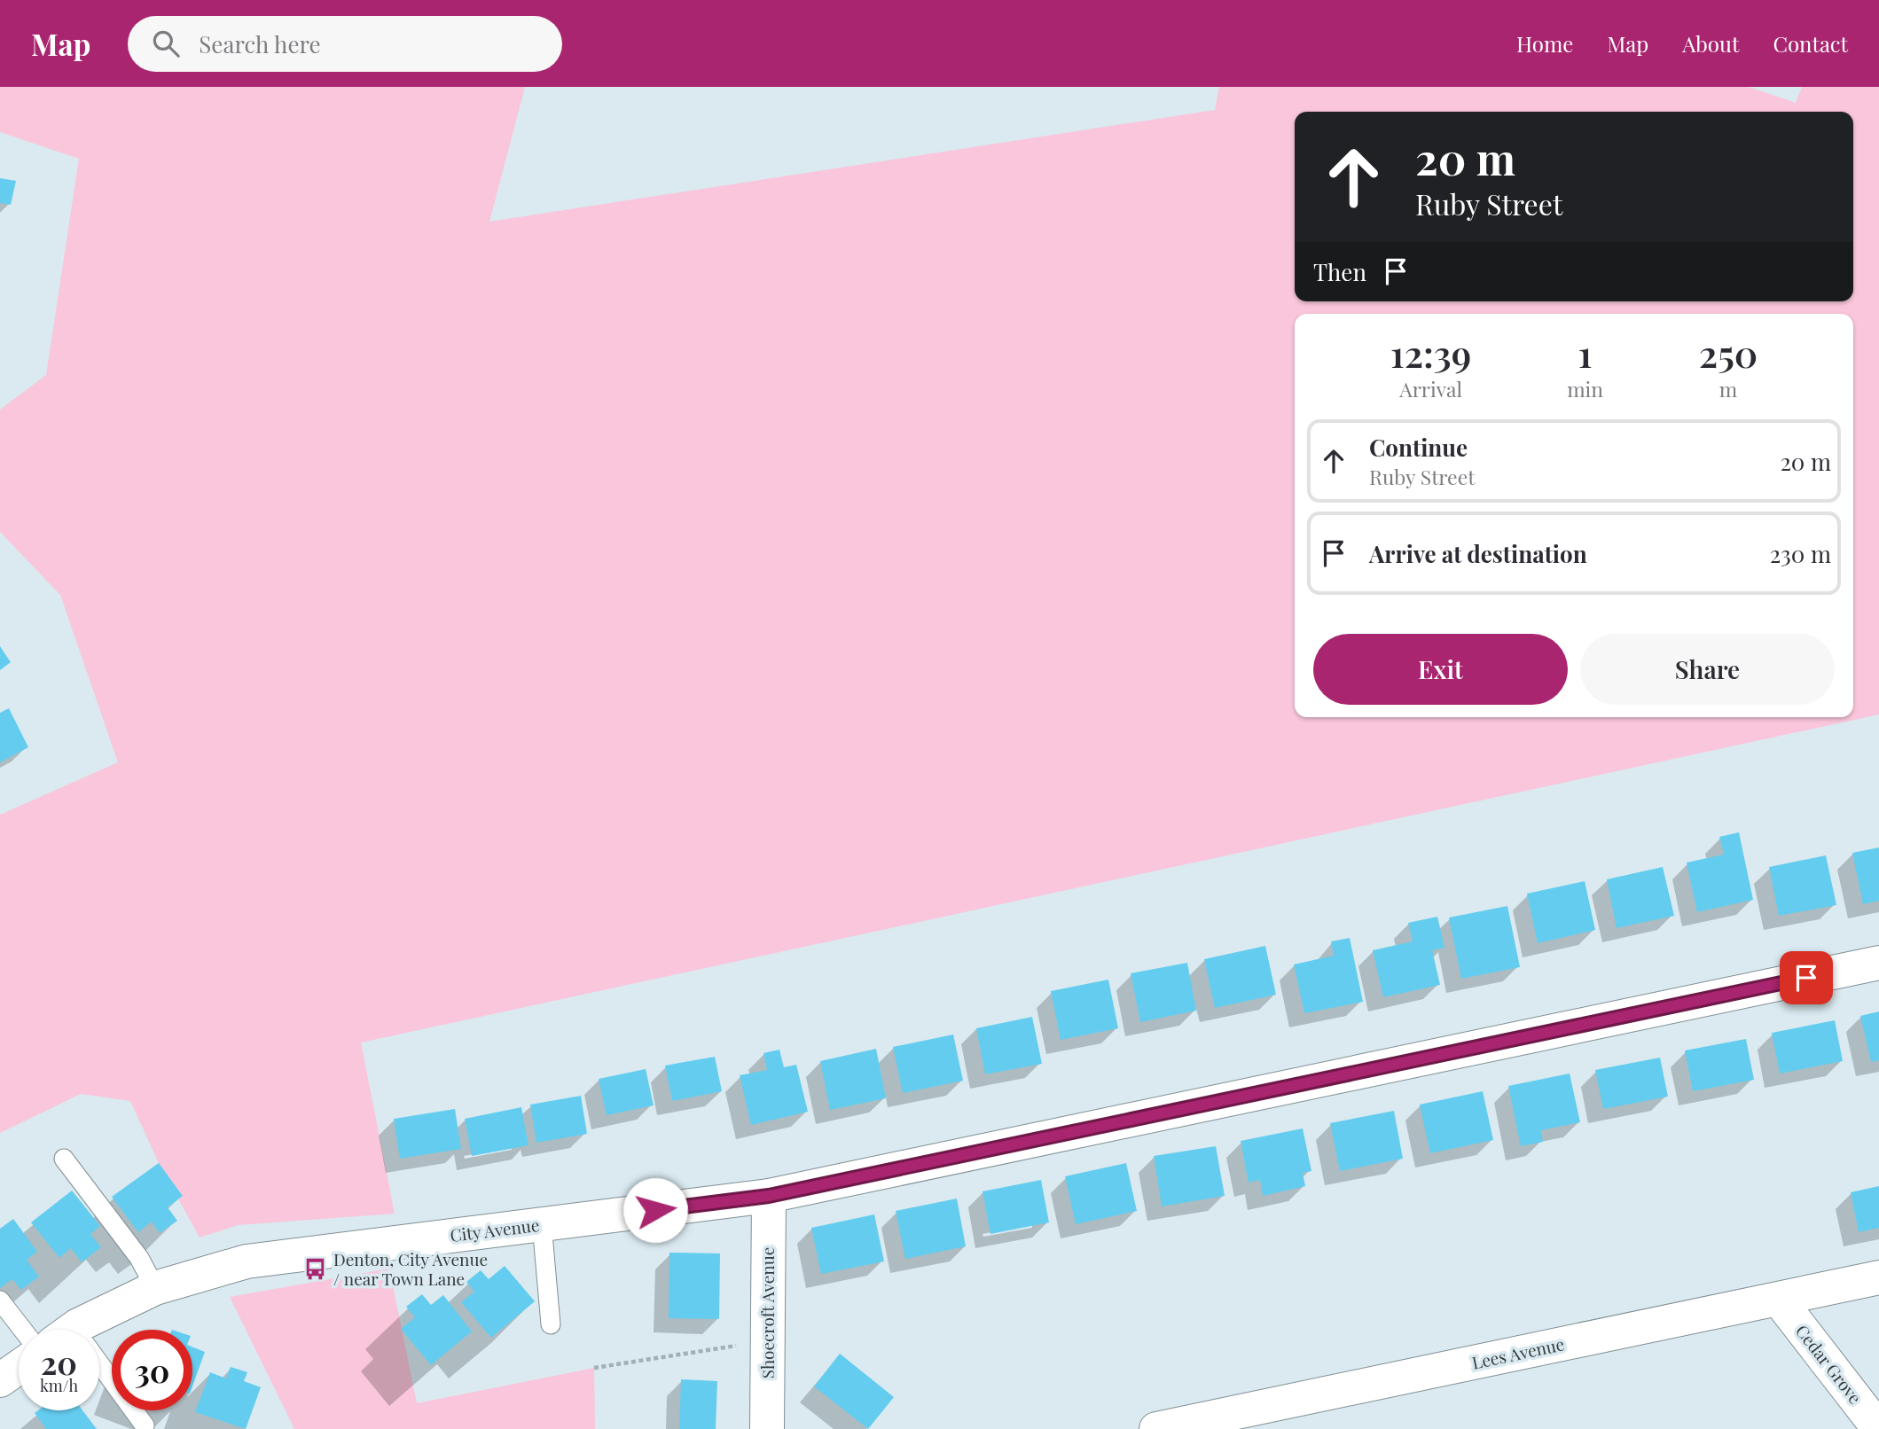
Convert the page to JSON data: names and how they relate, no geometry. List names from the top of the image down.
{
  "streets": {
    "street": [
      "City Avenue",
      "Shoecroft Avenue",
      "Lees Avenue",
      "Cedar Grove"
    ]
  },
  "crossings": [
    ["City Avenue", "Shoecroft Avenue"],
    ["Lees Avenue", "Cedar Grove"]
  ],
  "places": {
    "bus stop": ["Denton, City Avenue / near Town Lane"]
  },
  "page": {
    "header": "Map",
    "search": "Search here",
    "nav": [
      "Home",
      "Map",
      "About",
      "Contact"
    ],
    "turn": ["20 m", "Ruby Street"],
    "then": "Then",
    "eta": [
      "12:39",
      "Arrival",
      "1",
      "min",
      "250",
      "m"
    ],
    "list": [
      {
        "name": "Continue",
        "note": "Ruby Street",
        "value": "20 m"
      },
      {
        "name": "Arrive at destination",
        "value": "230 m"
      }
    ],
    "buttons": ["Exit", "Share"],
    "speed": "20 km/h",
    "limit": "30"
  }
}
